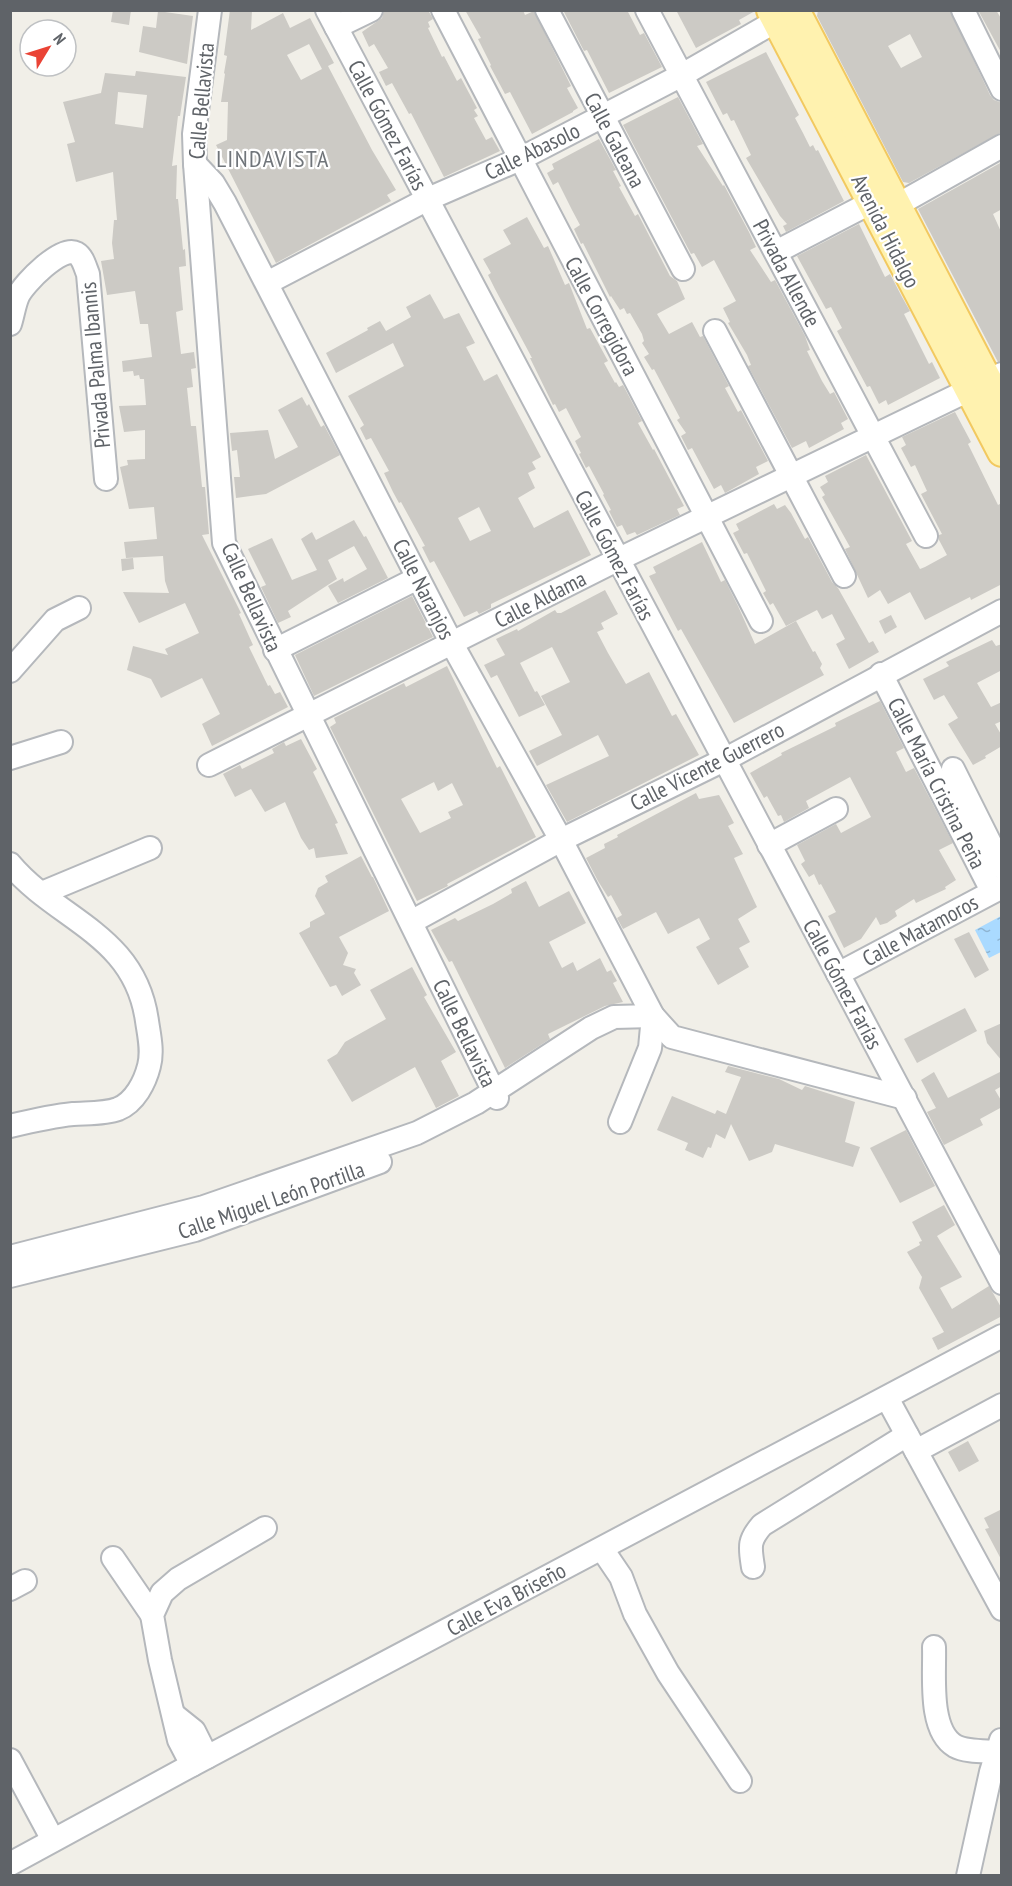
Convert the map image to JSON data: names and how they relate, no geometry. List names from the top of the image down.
{
  "streets": {
    "main road": ["Avenida Hidalgo"],
    "street": [
      "Calle Bellavista",
      "Calle Gómez Farías",
      "Calle Galeana",
      "Calle Abasolo",
      "Privada Allende",
      "Calle Corregidora",
      "Privada Palma Ibannis",
      "Calle Naranjos",
      "Calle Aldama",
      "Calle Vicente Guerrero",
      "Calle María Cristina Peña",
      "Calle Matamoros",
      "Calle Miguel León Portilla",
      "Calle Eva Briseño"
    ]
  },
  "crossings": [
    ["Calle Bellavista", "Calle Naranjos"],
    ["Calle Bellavista", "Calle Aldama"],
    ["Calle Bellavista", "Calle Vicente Guerrero"],
    ["Calle Bellavista", "Calle Miguel León Portilla"],
    ["Calle Gómez Farías", "Calle Abasolo"],
    ["Calle Gómez Farías", "Calle Naranjos"],
    ["Calle Gómez Farías", "Calle Aldama"],
    ["Calle Gómez Farías", "Calle Vicente Guerrero"],
    ["Calle Gómez Farías", "Calle Matamoros"],
    ["Calle Galeana", "Calle Abasolo"],
    ["Calle Abasolo", "Avenida Hidalgo"],
    ["Calle Abasolo", "Privada Allende"],
    ["Calle Abasolo", "Calle Corregidora"],
    ["Calle Abasolo", "Calle Naranjos"],
    ["Avenida Hidalgo", "Calle Aldama"],
    ["Privada Allende", "Calle Aldama"],
    ["Calle Corregidora", "Calle Aldama"],
    ["Calle Naranjos", "Calle Aldama"],
    ["Calle Naranjos", "Calle Vicente Guerrero"],
    ["Calle Naranjos", "Calle Miguel León Portilla"],
    ["Calle Vicente Guerrero", "Calle María Cristina Peña"],
    ["Calle María Cristina Peña", "Calle Matamoros"]
  ],
  "districts": ["LINDAVISTA"],
  "north": "top right"
}
